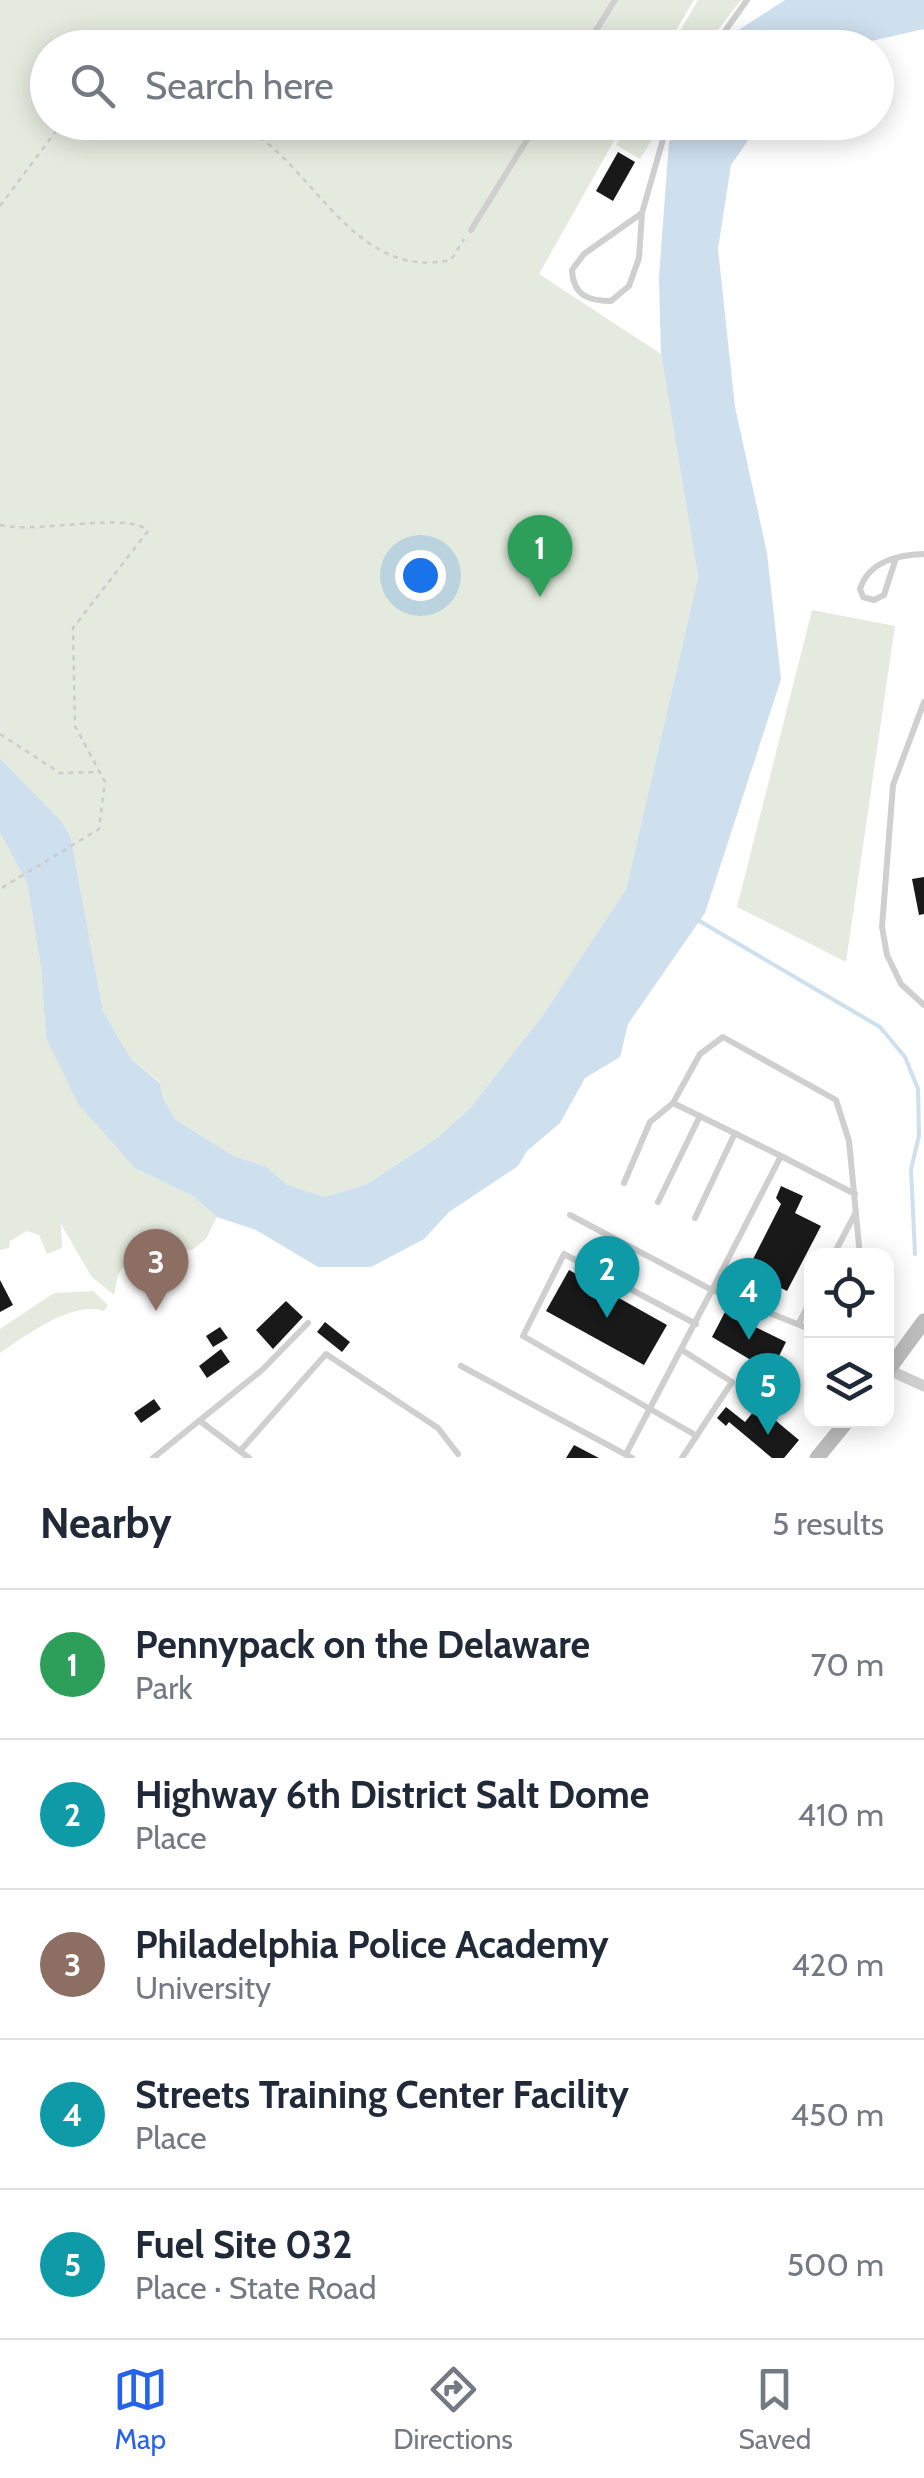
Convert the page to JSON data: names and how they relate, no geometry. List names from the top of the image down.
{
  "page": {
    "search": "Search here",
    "pins": [
      "1",
      "3",
      "2",
      "4",
      "5"
    ],
    "heading": ["Nearby", "5 results"],
    "list": [
      {
        "mark": "1",
        "name": "Pennypack on the Delaware",
        "note": "Park",
        "value": "70 m"
      },
      {
        "mark": "2",
        "name": "Highway 6th District Salt Dome",
        "note": "Place",
        "value": "410 m"
      },
      {
        "mark": "3",
        "name": "Philadelphia Police Academy",
        "note": "University",
        "value": "420 m"
      },
      {
        "mark": "4",
        "name": "Streets Training Center Facility",
        "note": "Place",
        "value": "450 m"
      },
      {
        "mark": "5",
        "name": "Fuel Site 032",
        "note": "Place · State Road",
        "value": "500 m"
      }
    ],
    "nav": ["Map", "Directions", "Saved"]
  }
}
